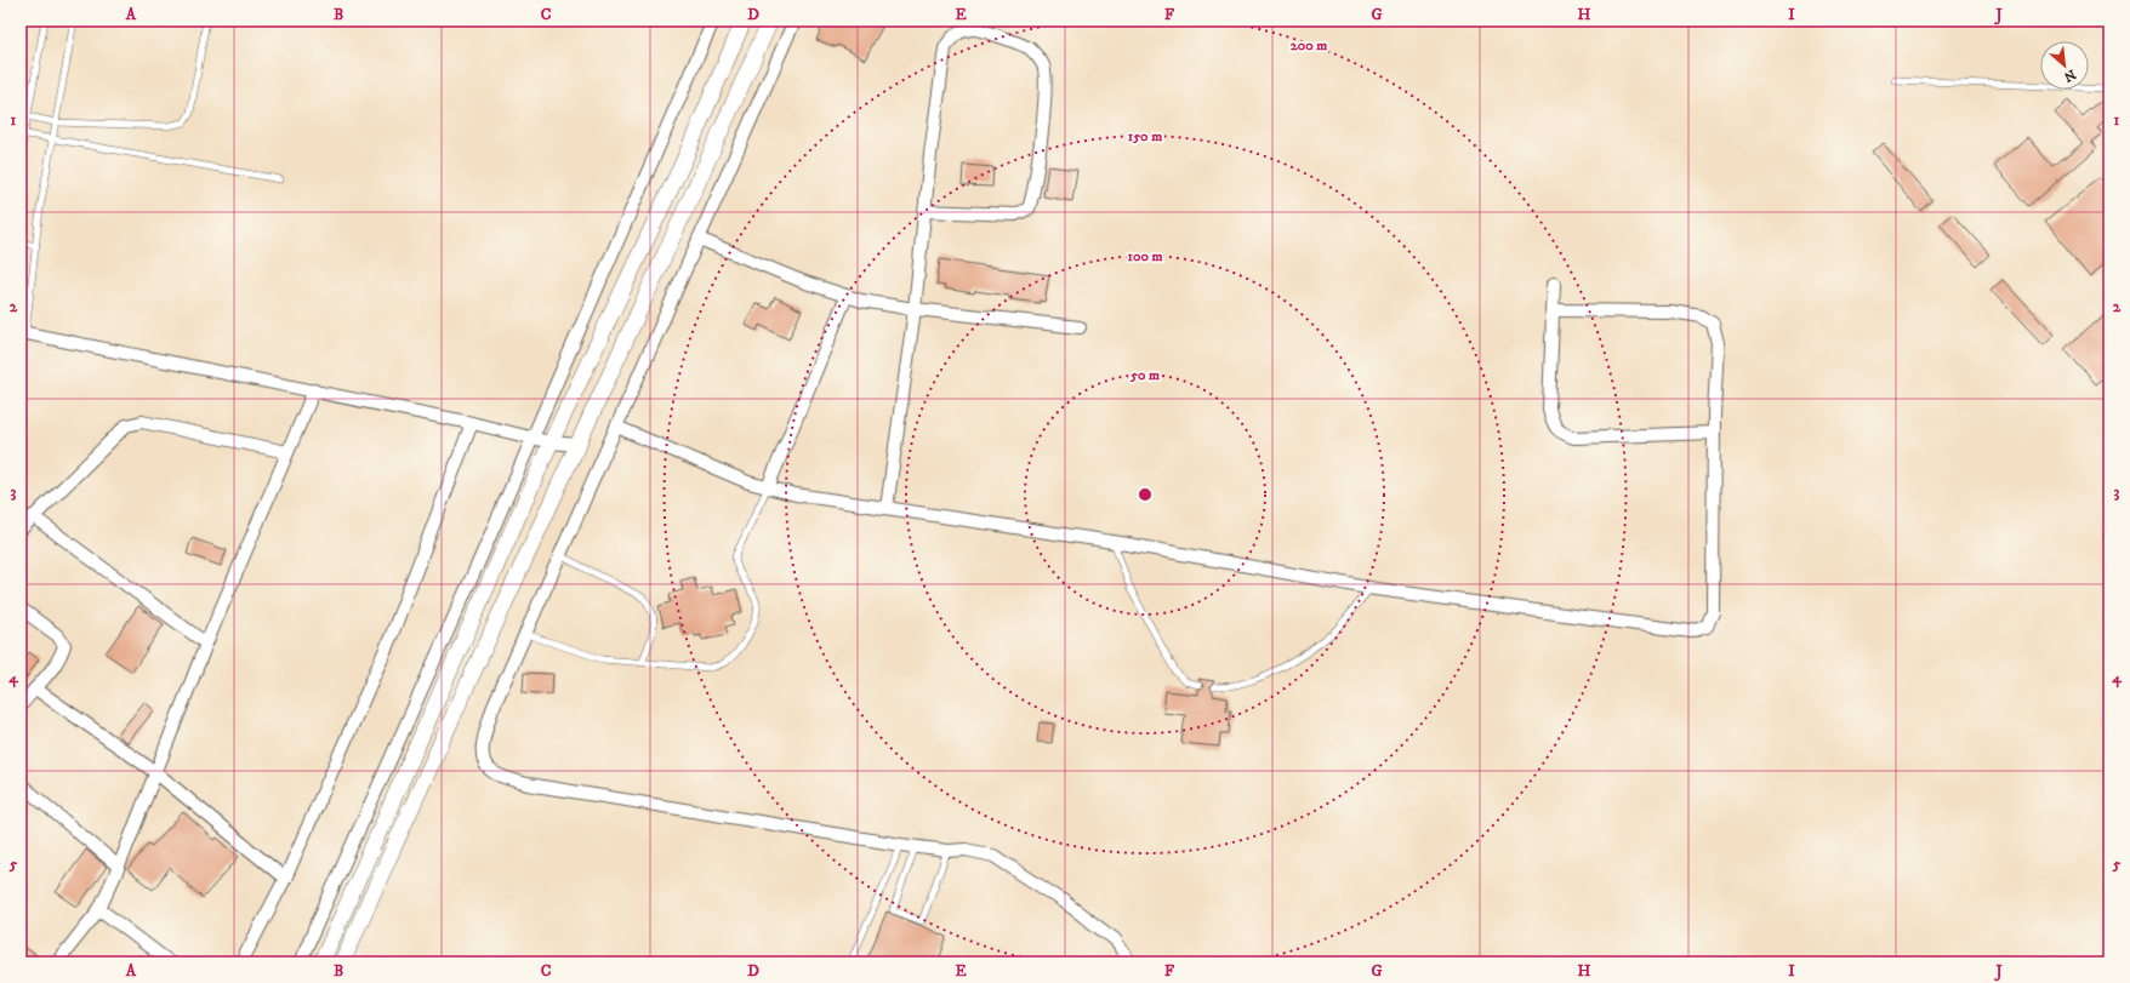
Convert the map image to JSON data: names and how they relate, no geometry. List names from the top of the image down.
{
  "north": "bottom right",
  "grid": {
    "columns": [
      "A",
      "B",
      "C",
      "D",
      "E",
      "F",
      "G",
      "H",
      "I",
      "J"
    ],
    "rows": [
      "1",
      "2",
      "3",
      "4",
      "5"
    ]
  },
  "rings": [
    "200 m",
    "150 m",
    "100 m",
    "50 m"
  ]
}
